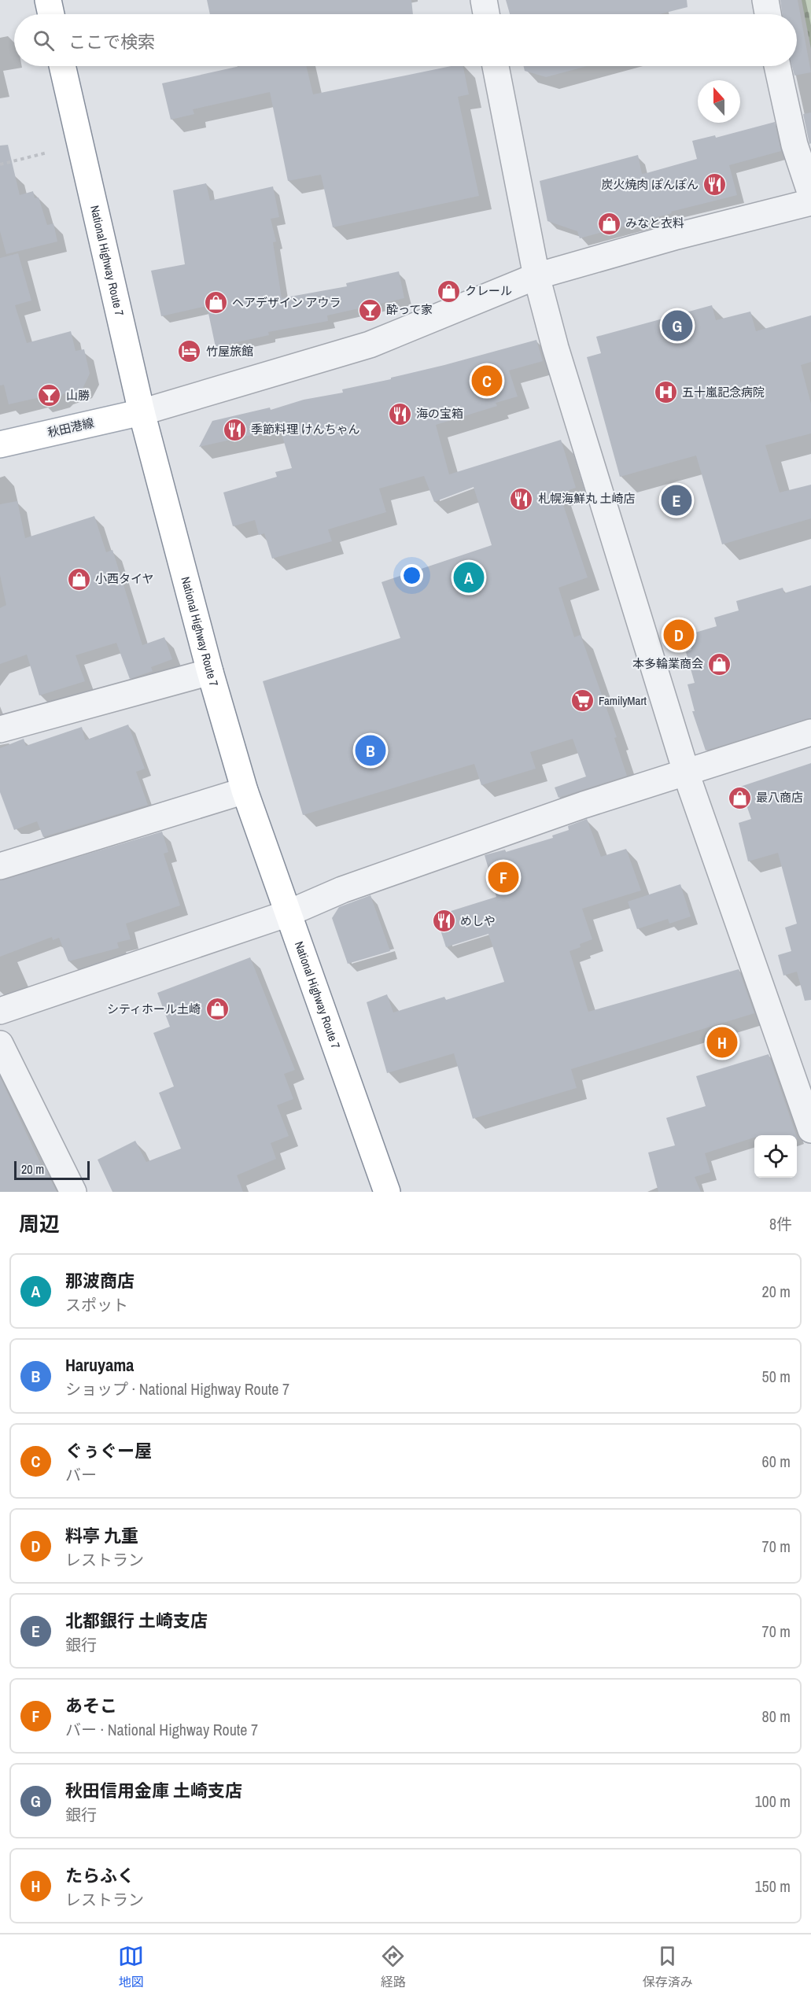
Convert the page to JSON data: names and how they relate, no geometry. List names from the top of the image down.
{
  "streets": {
    "main road": ["National Highway Route 7", "秋田港線"]
  },
  "crossings": [
    ["National Highway Route 7", "秋田港線"]
  ],
  "places": {
    "restaurant": [
      "炭火焼肉 ぽんぽん",
      "海の宝箱",
      "季節料理 けんちゃん",
      "札幌海鮮丸 土崎店",
      "めしや"
    ],
    "shop": [
      "みなと衣料",
      "クレール",
      "ヘアデザイン アウラ",
      "小西タイヤ",
      "本多輪業商会",
      "最八商店",
      "シティホール土崎"
    ],
    "bar": ["酔って家", "山勝"],
    "hotel": ["竹屋旅館"],
    "hospital": ["五十嵐記念病院"],
    "supermarket": ["FamilyMart"]
  },
  "scale_bar": "20 m",
  "north": "top",
  "page": {
    "search": "ここで検索",
    "pins": [
      "G",
      "C",
      "E",
      "A",
      "D",
      "B",
      "F",
      "H"
    ],
    "scale": "20 m",
    "heading": ["周辺", "8件"],
    "list": [
      {
        "mark": "A",
        "name": "那波商店",
        "note": "スポット",
        "value": "20 m"
      },
      {
        "mark": "B",
        "name": "Haruyama",
        "note": "ショップ · National Highway Route 7",
        "value": "50 m"
      },
      {
        "mark": "C",
        "name": "ぐぅぐー屋",
        "note": "バー",
        "value": "60 m"
      },
      {
        "mark": "D",
        "name": "料亭 九重",
        "note": "レストラン",
        "value": "70 m"
      },
      {
        "mark": "E",
        "name": "北都銀行 土崎支店",
        "note": "銀行",
        "value": "70 m"
      },
      {
        "mark": "F",
        "name": "あそこ",
        "note": "バー · National Highway Route 7",
        "value": "80 m"
      },
      {
        "mark": "G",
        "name": "秋田信用金庫 土崎支店",
        "note": "銀行",
        "value": "100 m"
      },
      {
        "mark": "H",
        "name": "たらふく",
        "note": "レストラン",
        "value": "150 m"
      }
    ],
    "nav": ["地図", "経路", "保存済み"]
  }
}
